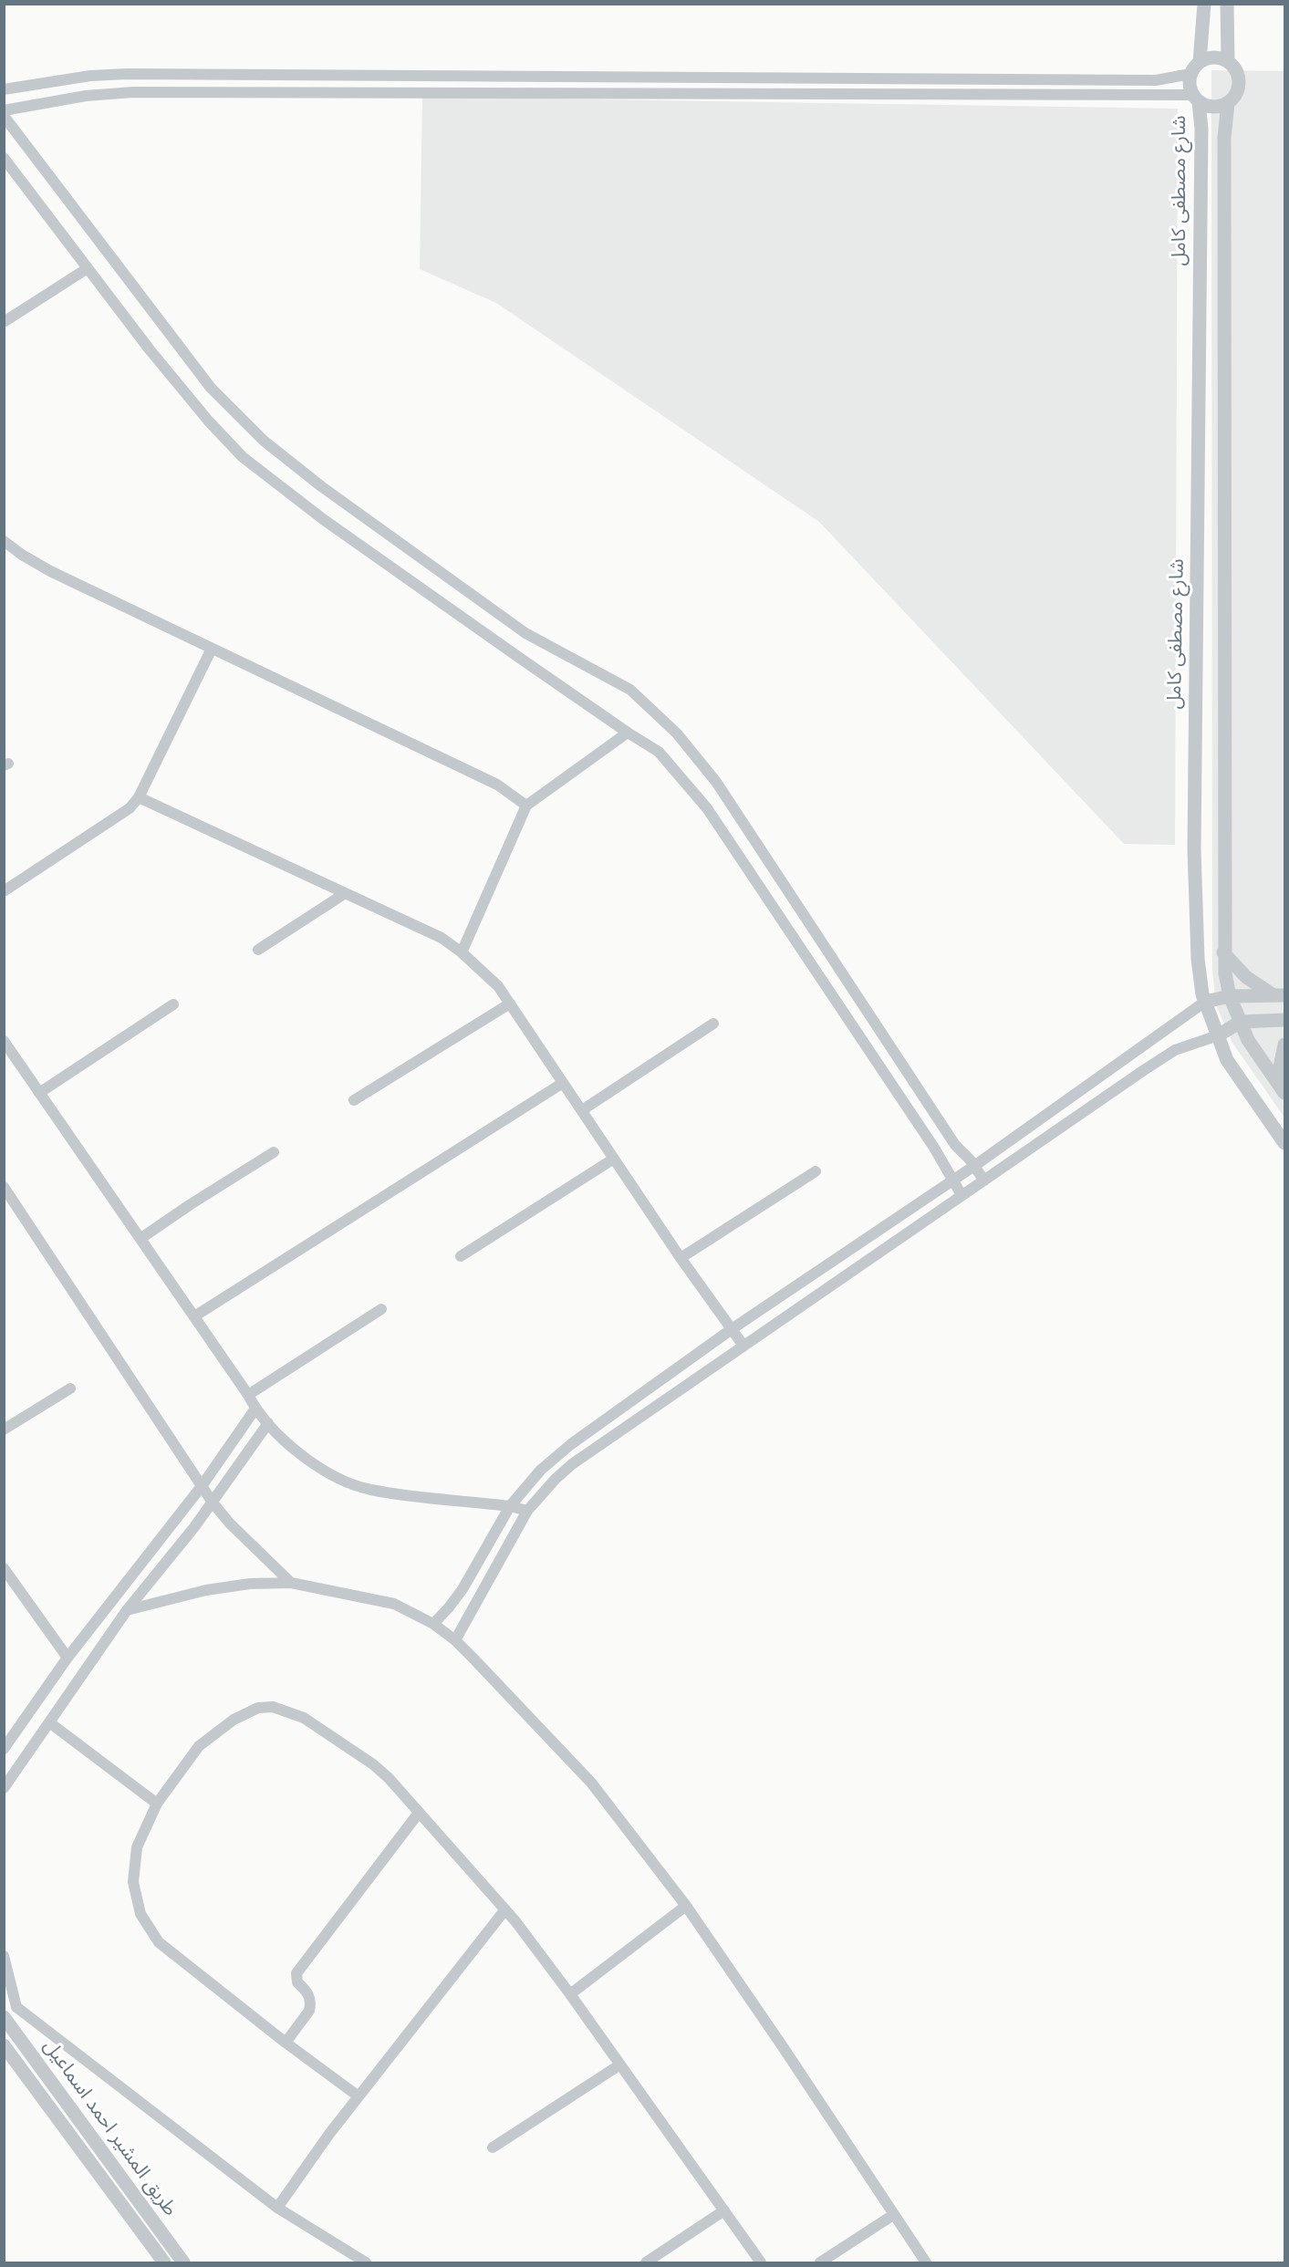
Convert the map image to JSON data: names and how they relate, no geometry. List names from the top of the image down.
{
  "streets": {
    "street": ["شارع مصطفى كامل", "طريق المشير احمد اسماعيل"]
  }
}
